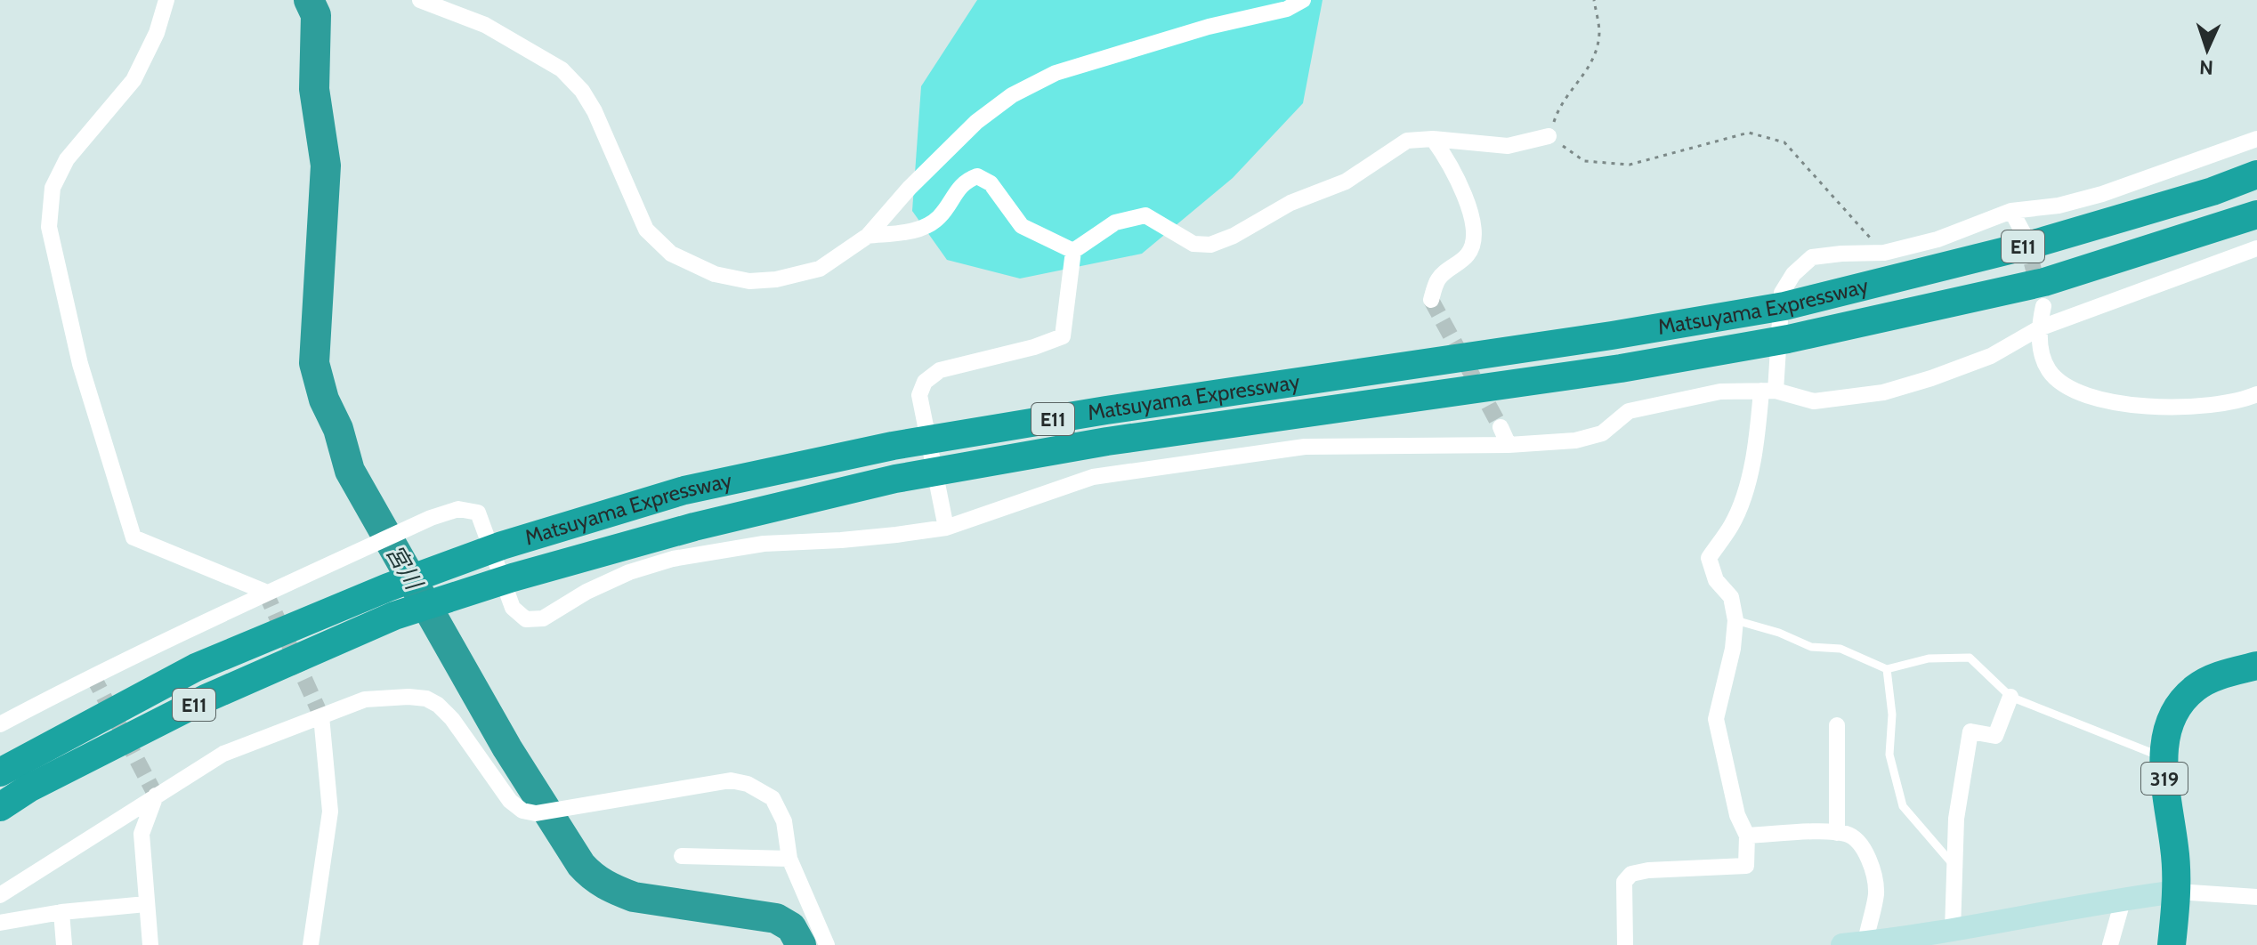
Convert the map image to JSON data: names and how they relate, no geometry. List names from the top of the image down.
{
  "streets": {
    "highway": ["E11", "Matsuyama Expressway", "319"]
  },
  "water": ["宮川"],
  "north": "bottom"
}
